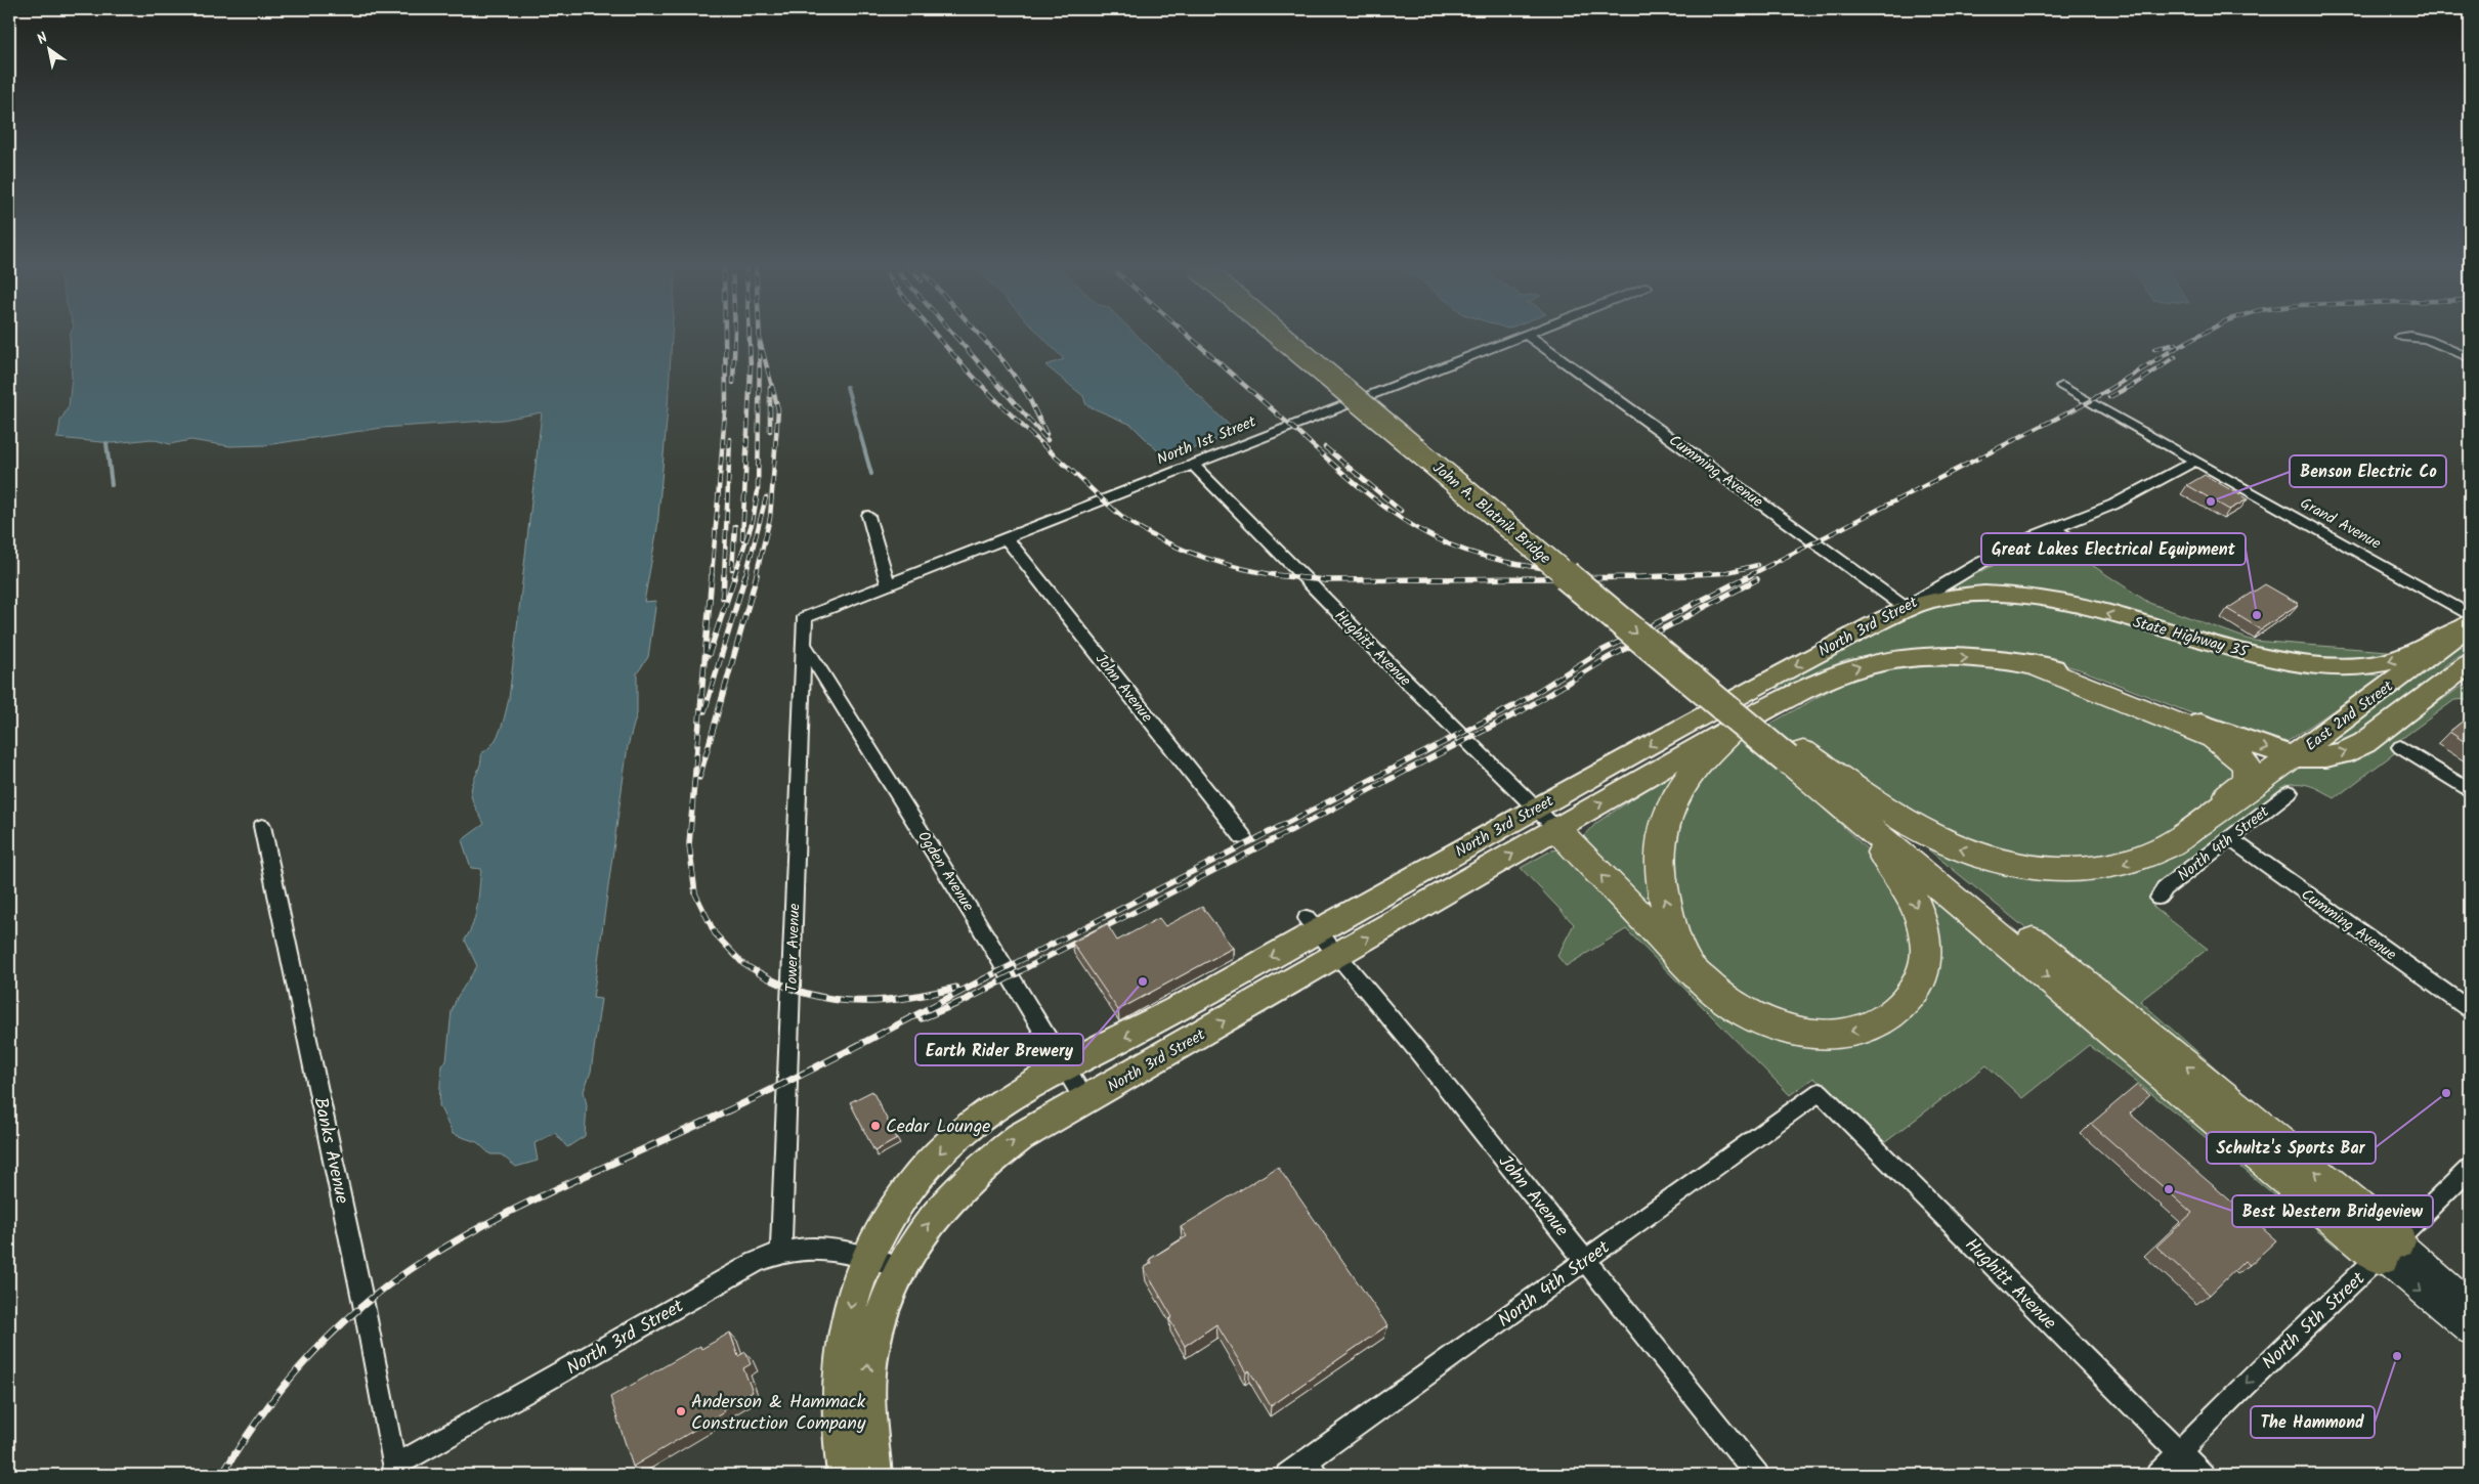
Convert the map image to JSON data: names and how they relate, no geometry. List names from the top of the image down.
{
  "streets": {
    "highway": ["John A. Blatnik Bridge", "North 3rd Street", "East 2nd Street"],
    "main road": ["State Highway 35"],
    "street": [
      "North 1st Street",
      "Cumming Avenue",
      "Grand Avenue",
      "Hughitt Avenue",
      "John Avenue",
      "North 4th Street",
      "Ogden Avenue",
      "Tower Avenue",
      "Banks Avenue",
      "North 5th Street"
    ]
  },
  "crossings": [
    ["North 1st Street", "Hughitt Avenue"],
    ["North 1st Street", "John Avenue"],
    ["North 1st Street", "Ogden Avenue"],
    ["North 1st Street", "Tower Avenue"],
    ["Cumming Avenue", "North 3rd Street"],
    ["Cumming Avenue", "State Highway 35"],
    ["Cumming Avenue", "North 4th Street"],
    ["Grand Avenue", "North 3rd Street"],
    ["North 3rd Street", "State Highway 35"],
    ["North 3rd Street", "Hughitt Avenue"],
    ["North 3rd Street", "John Avenue"],
    ["North 3rd Street", "East 2nd Street"],
    ["North 3rd Street", "Ogden Avenue"],
    ["North 3rd Street", "Tower Avenue"],
    ["North 3rd Street", "Banks Avenue"],
    ["State Highway 35", "East 2nd Street"],
    ["Hughitt Avenue", "North 4th Street"],
    ["Hughitt Avenue", "North 5th Street"],
    ["John Avenue", "North 4th Street"],
    ["Ogden Avenue", "Tower Avenue"]
  ],
  "one_way": ["State Highway 35", "North 5th Street"],
  "places": [
    "Benson Electric Co",
    "Great Lakes Electrical Equipment",
    "Earth Rider Brewery",
    "Schultz's Sports Bar",
    "Cedar Lounge",
    "Best Western Bridgeview",
    "The Hammond",
    "Anderson & Hammack Construction Company"
  ],
  "north": "top left"
}
